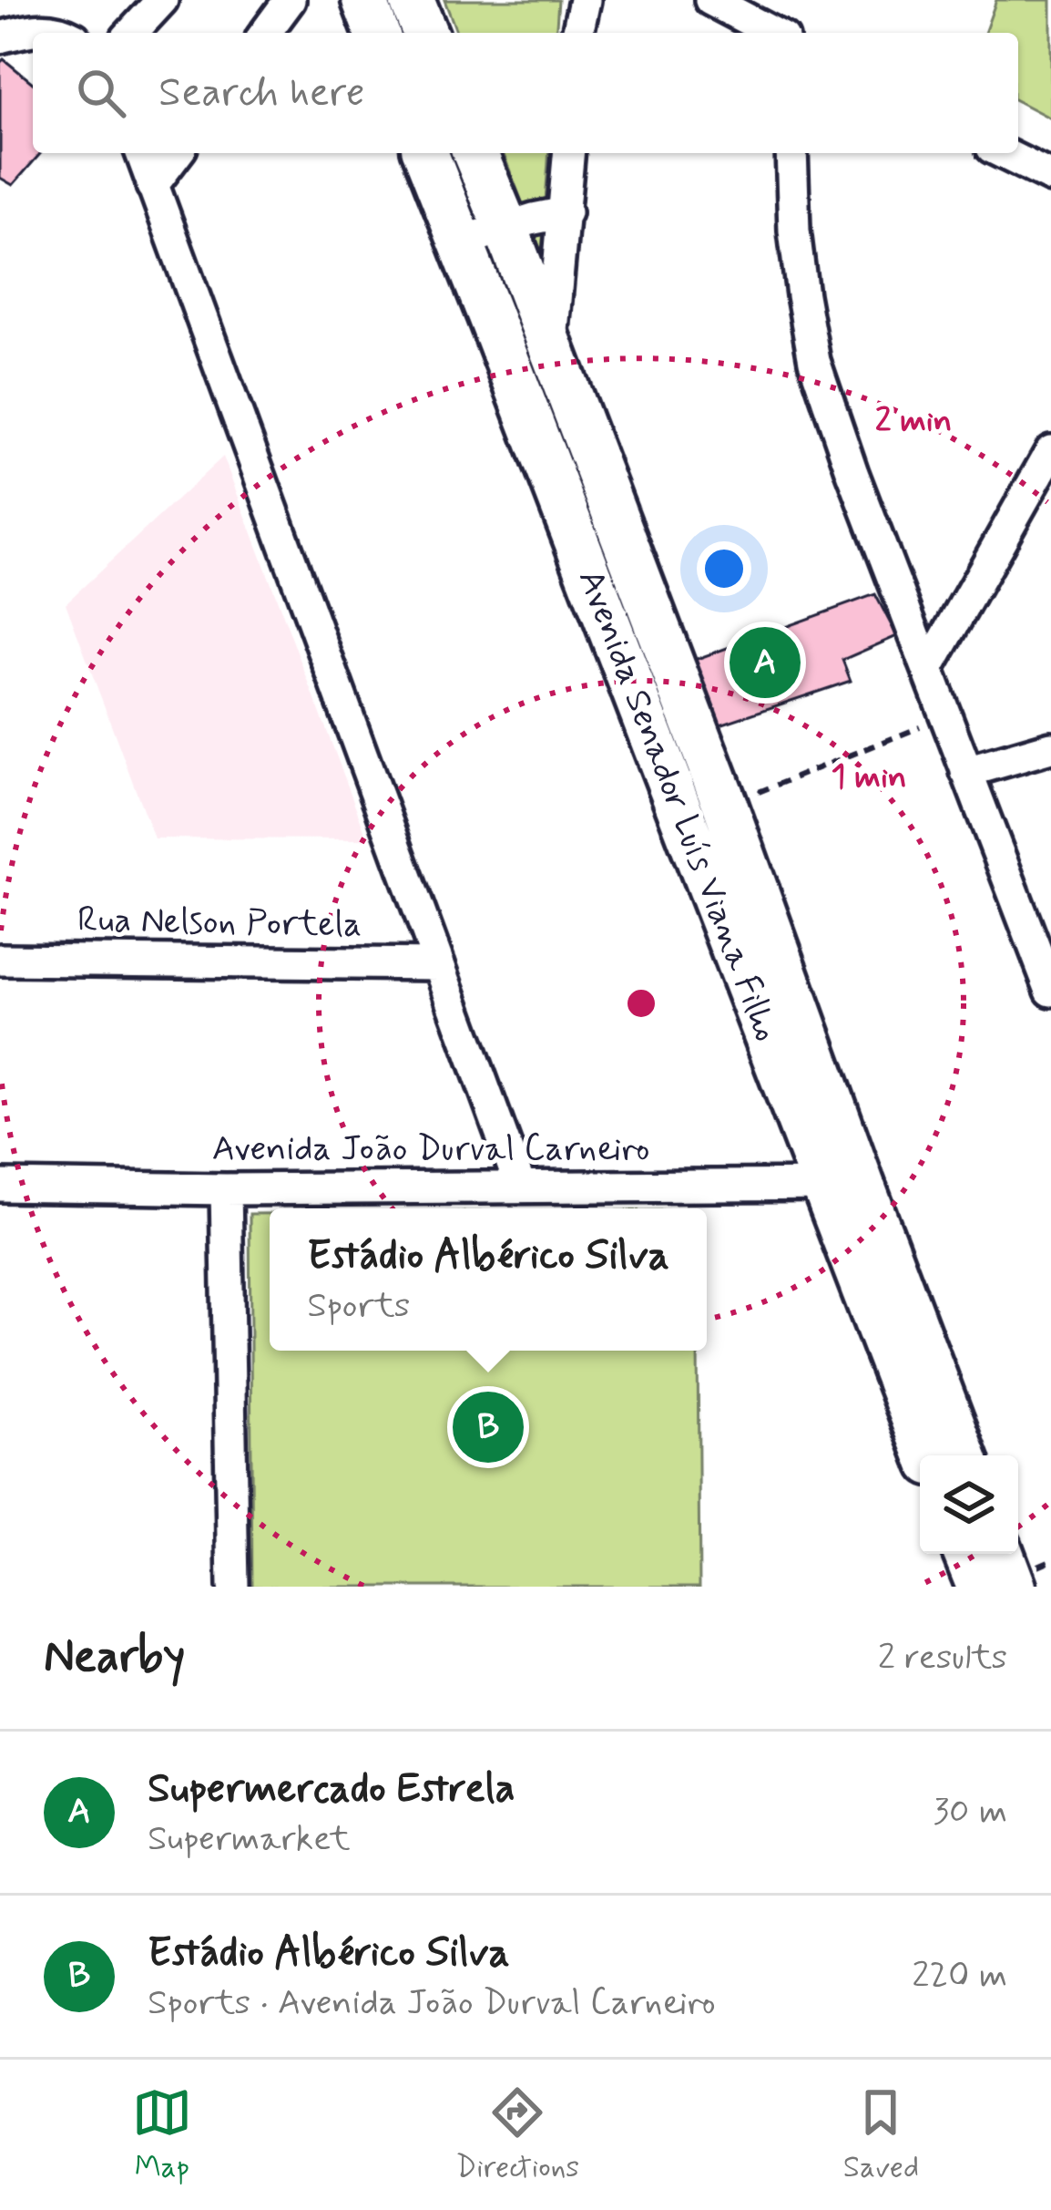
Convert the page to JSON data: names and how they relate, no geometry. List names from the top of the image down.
{
  "streets": {
    "main road": ["Avenida Senador Luís Viana Filho"],
    "street": ["Rua Nelson Portela", "Avenida João Durval Carneiro"]
  },
  "crossings": [
    ["Avenida Senador Luís Viana Filho", "Avenida João Durval Carneiro"]
  ],
  "page": {
    "search": "Search here",
    "pins": ["A", "B"],
    "popup": ["Estádio Albérico Silva", "Sports"],
    "heading": ["Nearby", "2 results"],
    "list": [
      {
        "mark": "A",
        "name": "Supermercado Estrela",
        "note": "Supermarket",
        "value": "30 m"
      },
      {
        "mark": "B",
        "name": "Estádio Albérico Silva",
        "note": "Sports · Avenida João Durval Carneiro",
        "value": "220 m"
      }
    ],
    "nav": ["Map", "Directions", "Saved"]
  },
  "rings": ["2 min", "1 min"]
}
